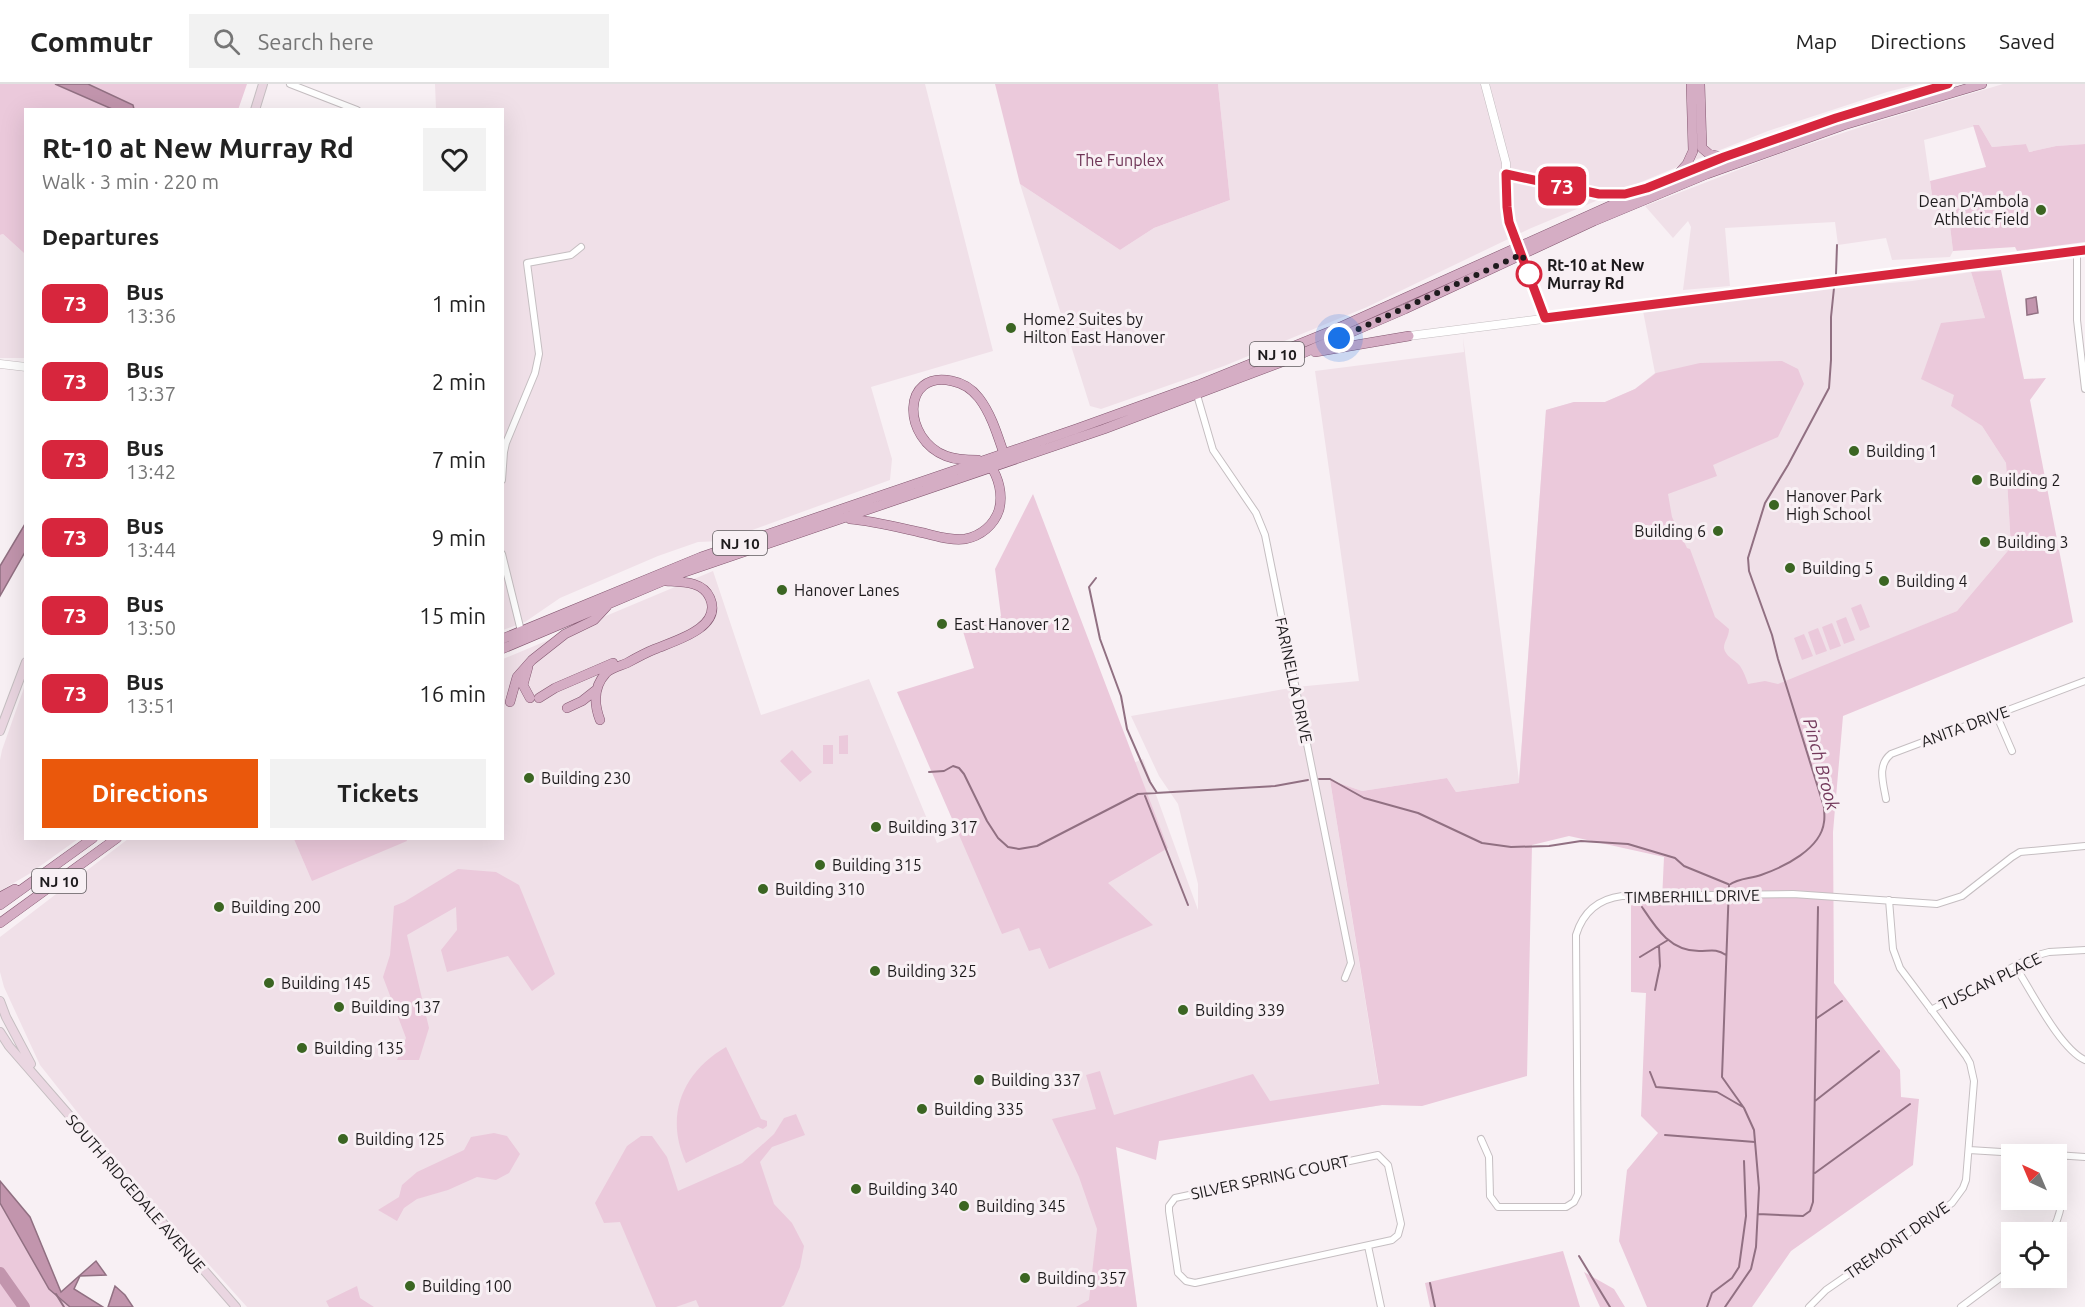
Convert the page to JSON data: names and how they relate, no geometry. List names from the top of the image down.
{
  "streets": {
    "main road": ["NJ 10", "SOUTH RIDGEDALE AVENUE"],
    "street": [
      "FARINELLA DRIVE",
      "ANITA DRIVE",
      "TIMBERHILL DRIVE",
      "TUSCAN PLACE",
      "SILVER SPRING COURT",
      "TREMONT DRIVE"
    ]
  },
  "crossings": [
    ["NJ 10", "FARINELLA DRIVE"],
    ["TIMBERHILL DRIVE", "TREMONT DRIVE"],
    ["TUSCAN PLACE", "TREMONT DRIVE"]
  ],
  "water": ["Pinch Brook"],
  "parks": ["The Funplex"],
  "places": [
    "Dean D'Ambola Athletic Field",
    "Rt-10 at New Murray Rd",
    "Home2 Suites by Hilton East Hanover",
    "Building 1",
    "Building 2",
    "Hanover Park High School",
    "Building 6",
    "Building 3",
    "Building 5",
    "Building 4",
    "Hanover Lanes",
    "East Hanover 12",
    "Building 230",
    "Building 317",
    "Building 315",
    "Building 310",
    "Building 200",
    "Building 325",
    "Building 145",
    "Building 137",
    "Building 339",
    "Building 135",
    "Building 337",
    "Building 335",
    "Building 125",
    "Building 340",
    "Building 345",
    "Building 357",
    "Building 100"
  ],
  "lines": ["bus line 73"],
  "north": "top left",
  "page": {
    "header": "Commutr",
    "search": "Search here",
    "nav": ["Map", "Directions", "Saved"],
    "on_map": "73",
    "heading": [
      ["Rt-10 at New Murray Rd", "Walk · 3 min · 220 m"],
      "Departures"
    ],
    "list": [
      {
        "mark": "73",
        "name": "Bus",
        "note": "13:36",
        "value": "1 min"
      },
      {
        "mark": "73",
        "name": "Bus",
        "note": "13:37",
        "value": "2 min"
      },
      {
        "mark": "73",
        "name": "Bus",
        "note": "13:42",
        "value": "7 min"
      },
      {
        "mark": "73",
        "name": "Bus",
        "note": "13:44",
        "value": "9 min"
      },
      {
        "mark": "73",
        "name": "Bus",
        "note": "13:50",
        "value": "15 min"
      },
      {
        "mark": "73",
        "name": "Bus",
        "note": "13:51",
        "value": "16 min"
      }
    ],
    "buttons": ["Directions", "Tickets"]
  }
}
